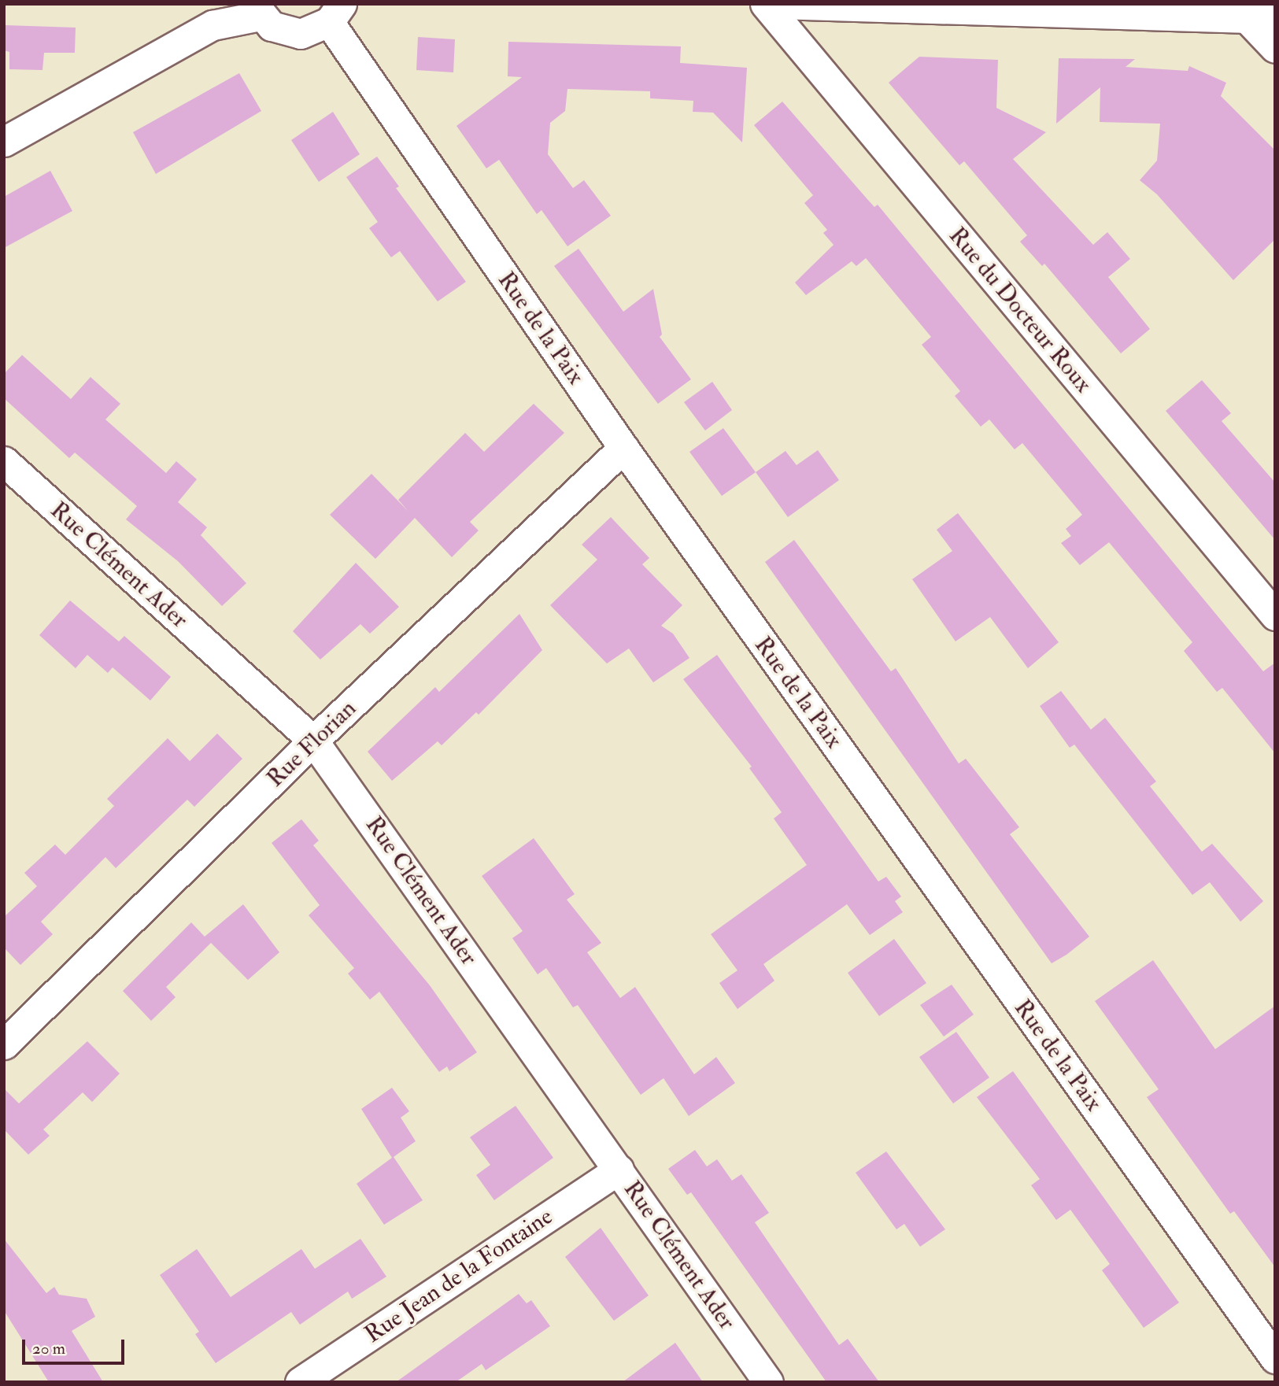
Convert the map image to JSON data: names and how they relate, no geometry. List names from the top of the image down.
{
  "streets": {
    "street": [
      "Rue du Docteur Roux",
      "Rue de la Paix",
      "Rue Clément Ader",
      "Rue Florian",
      "Rue Jean de la Fontaine"
    ]
  },
  "crossings": [
    ["Rue de la Paix", "Rue Florian"],
    ["Rue Clément Ader", "Rue Florian"],
    ["Rue Clément Ader", "Rue Jean de la Fontaine"]
  ],
  "scale_bar": "20 m"
}
